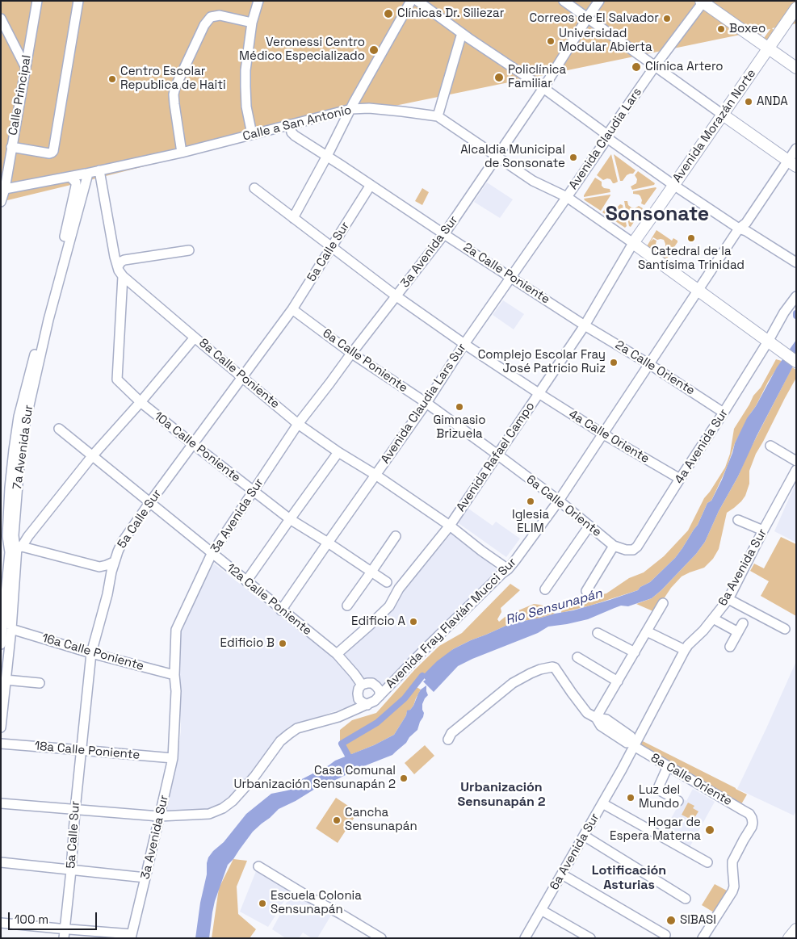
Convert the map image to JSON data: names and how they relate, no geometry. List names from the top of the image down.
{
  "streets": {
    "main road": ["Avenida Morazán Norte"],
    "street": [
      "Calle Principal",
      "Calle a San Antonio",
      "Avenida Claudia Lars",
      "5a Calle Sur",
      "3a Avenida Sur",
      "2a Calle Poniente",
      "6a Calle Poniente",
      "2a Calle Oriente",
      "8a Calle Poniente",
      "Avenida Claudia Lars Sur",
      "4a Calle Oriente",
      "4a Avenida Sur",
      "7a Avenida Sur",
      "10a Calle Poniente",
      "Avenida Rafael Campo",
      "6a Calle Oriente",
      "6a Avenida Sur",
      "12a Calle Poniente",
      "Avenida Fray Flavián Mucci Sur",
      "16a Calle Poniente",
      "18a Calle Poniente",
      "8a Calle Oriente"
    ]
  },
  "crossings": [
    ["Calle Principal", "Calle a San Antonio"],
    ["Calle a San Antonio", "Avenida Morazán Norte"],
    ["Calle a San Antonio", "Avenida Claudia Lars"],
    ["Calle a San Antonio", "3a Avenida Sur"],
    ["Calle a San Antonio", "2a Calle Poniente"],
    ["Calle a San Antonio", "8a Calle Poniente"],
    ["Calle a San Antonio", "Avenida Claudia Lars Sur"],
    ["Calle a San Antonio", "7a Avenida Sur"],
    ["Calle a San Antonio", "Avenida Rafael Campo"],
    ["Avenida Morazán Norte", "Avenida Rafael Campo"],
    ["Avenida Claudia Lars", "Avenida Claudia Lars Sur"],
    ["5a Calle Sur", "2a Calle Poniente"],
    ["5a Calle Sur", "6a Calle Poniente"],
    ["5a Calle Sur", "8a Calle Poniente"],
    ["5a Calle Sur", "4a Calle Oriente"],
    ["5a Calle Sur", "10a Calle Poniente"],
    ["5a Calle Sur", "12a Calle Poniente"],
    ["5a Calle Sur", "Avenida Fray Flavián Mucci Sur"],
    ["5a Calle Sur", "16a Calle Poniente"],
    ["5a Calle Sur", "18a Calle Poniente"],
    ["3a Avenida Sur", "2a Calle Poniente"],
    ["3a Avenida Sur", "6a Calle Poniente"],
    ["3a Avenida Sur", "8a Calle Poniente"],
    ["3a Avenida Sur", "4a Calle Oriente"],
    ["3a Avenida Sur", "10a Calle Poniente"],
    ["3a Avenida Sur", "12a Calle Poniente"],
    ["3a Avenida Sur", "Avenida Fray Flavián Mucci Sur"],
    ["3a Avenida Sur", "16a Calle Poniente"],
    ["3a Avenida Sur", "18a Calle Poniente"],
    ["2a Calle Poniente", "2a Calle Oriente"],
    ["2a Calle Poniente", "Avenida Claudia Lars Sur"],
    ["2a Calle Poniente", "Avenida Rafael Campo"],
    ["6a Calle Poniente", "Avenida Claudia Lars Sur"],
    ["6a Calle Poniente", "Avenida Rafael Campo"],
    ["6a Calle Poniente", "6a Calle Oriente"],
    ["2a Calle Oriente", "4a Avenida Sur"],
    ["2a Calle Oriente", "Avenida Rafael Campo"],
    ["2a Calle Oriente", "Avenida Fray Flavián Mucci Sur"],
    ["8a Calle Poniente", "Avenida Claudia Lars Sur"],
    ["8a Calle Poniente", "10a Calle Poniente"],
    ["8a Calle Poniente", "Avenida Rafael Campo"],
    ["Avenida Claudia Lars Sur", "4a Calle Oriente"],
    ["Avenida Claudia Lars Sur", "10a Calle Poniente"],
    ["Avenida Claudia Lars Sur", "12a Calle Poniente"],
    ["4a Calle Oriente", "4a Avenida Sur"],
    ["4a Calle Oriente", "Avenida Rafael Campo"],
    ["4a Calle Oriente", "Avenida Fray Flavián Mucci Sur"],
    ["4a Avenida Sur", "6a Calle Oriente"],
    ["7a Avenida Sur", "16a Calle Poniente"],
    ["Avenida Rafael Campo", "6a Calle Oriente"],
    ["Avenida Rafael Campo", "12a Calle Poniente"],
    ["6a Calle Oriente", "Avenida Fray Flavián Mucci Sur"],
    ["6a Avenida Sur", "8a Calle Oriente"],
    ["12a Calle Poniente", "Avenida Fray Flavián Mucci Sur"]
  ],
  "districts": ["Sonsonate", "Urbanización Sensunapán 2", "Lotificación Asturias"],
  "water": ["Río Sensunapán"],
  "places": [
    "Clínicas Dr. Siliezar",
    "Correos de El Salvador",
    "Boxeo",
    "Universidad Modular Abierta",
    "Veronessi Centro Médico Especializado",
    "Clínica Artero",
    "Policlínica Familiar",
    "Centro Escolar Republica de Haiti",
    "ANDA",
    "Alcaldia Municipal de Sonsonate",
    "Catedral de la Santísima Trinidad",
    "Complejo Escolar Fray José Patricio Ruiz",
    "Gimnasio Brizuela",
    "Iglesia ELIM",
    "Edificio A",
    "Edificio B",
    "Casa Comunal Urbanización Sensunapán 2",
    "Luz del Mundo",
    "Cancha Sensunapán",
    "Hogar de Espera Materna",
    "Escuela Colonia Sensunapán",
    "SIBASI"
  ],
  "scale_bar": "100 m"
}
